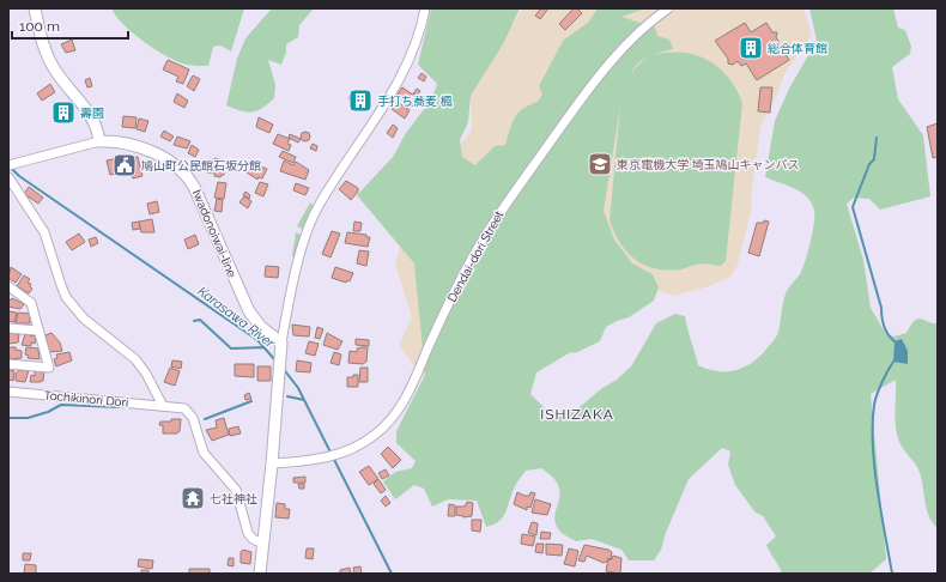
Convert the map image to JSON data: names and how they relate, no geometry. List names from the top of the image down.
{
  "streets": {
    "main road": ["Iwadonoiwai-line"],
    "street": ["Dendai-dori Street", "Tochikinori Dori"]
  },
  "districts": ["ISHIZAKA"],
  "water": ["Karasawa River"],
  "places": {
    "building": ["総合体育館", "手打ち蕎麦 楓", "壽園"],
    "school or university": ["東京電機大学 埼玉鳩山キャンパス"],
    "public building": ["鳩山町公民館石坂分館"],
    "temple": ["七社神社"]
  },
  "scale_bar": "100 m"
}
